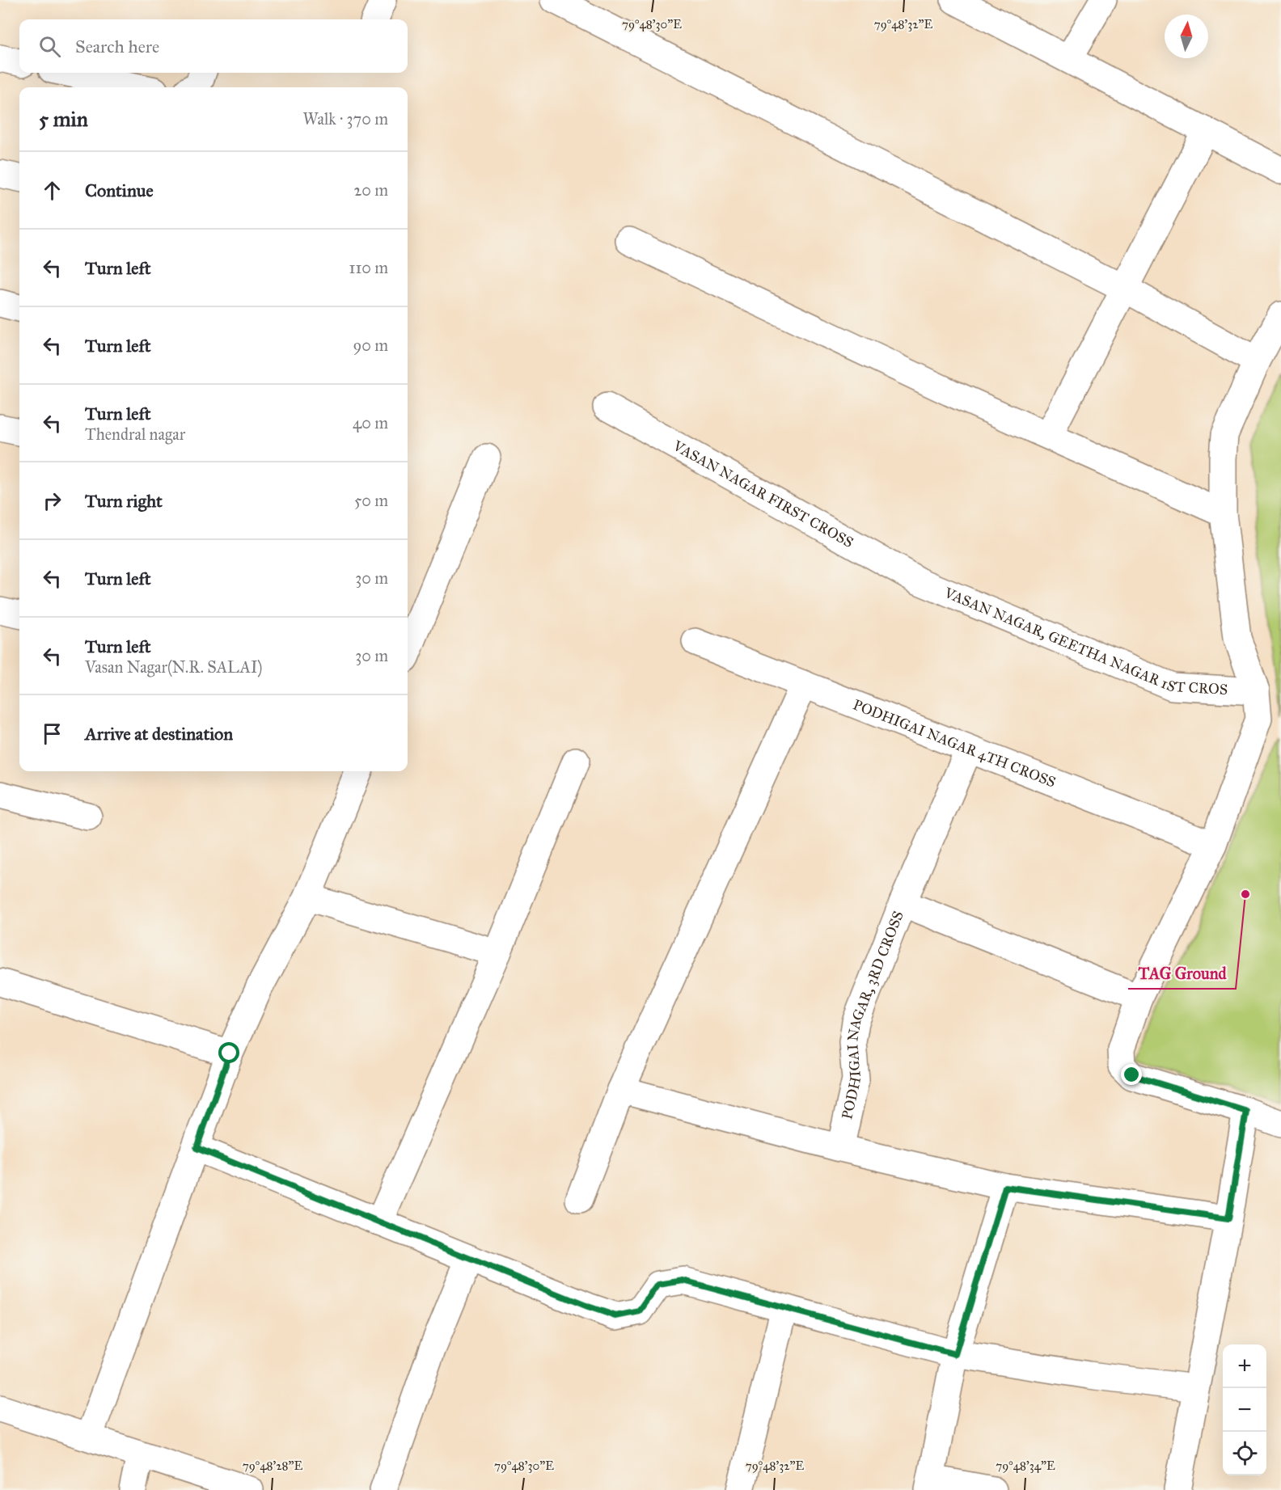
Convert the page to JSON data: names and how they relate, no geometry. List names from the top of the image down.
{
  "streets": {
    "street": [
      "VASAN NAGAR FIRST CROSS",
      "VASAN NAGAR, GEETHA NAGAR 1ST CROS",
      "PODHIGAI NAGAR 4TH CROSS",
      "PODHIGAI NAGAR, 3RD CROSS"
    ]
  },
  "crossings": [
    ["VASAN NAGAR FIRST CROSS", "VASAN NAGAR, GEETHA NAGAR 1ST CROS"]
  ],
  "places": ["TAG Ground"],
  "north": "top",
  "page": {
    "search": "Search here",
    "heading": ["5 min", "Walk · 370 m"],
    "list": [
      ["Continue", "20 m"],
      ["Turn left", "110 m"],
      ["Turn left", "90 m"],
      ["Turn left", "Thendral nagar", "40 m"],
      ["Turn right", "50 m"],
      ["Turn left", "30 m"],
      ["Turn left", "Vasan Nagar(N.R. SALAI)", "30 m"],
      "Arrive at destination"
    ],
    "map_buttons": ["+", "−"]
  },
  "coordinates": [
    "79°48'30\"E",
    "79°48'32\"E",
    "79°48'28\"E",
    "79°48'34\"E"
  ]
}
